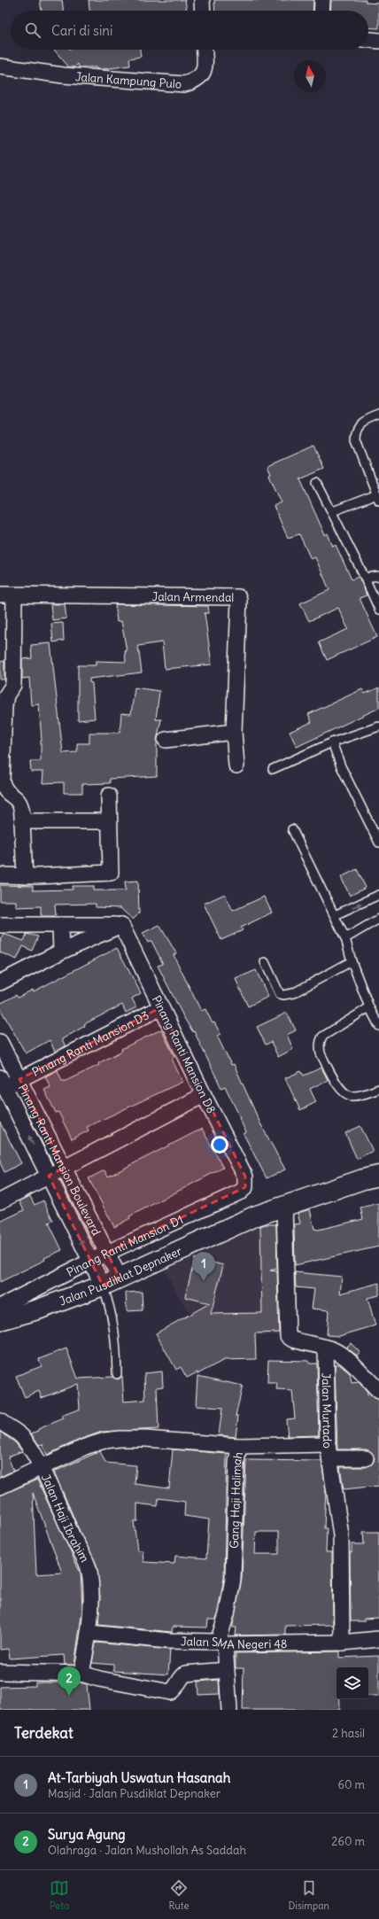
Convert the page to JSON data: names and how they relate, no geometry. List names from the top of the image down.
{
  "streets": {
    "street": [
      "Jalan Kampung Pulo",
      "Jalan Armendal",
      "Pinang Ranti Mansion D3",
      "Pinang Ranti Mansion D8",
      "Pinang Ranti Mansion Boulevard",
      "Pinang Ranti Mansion D1",
      "Jalan Pusdiklat Depnaker",
      "Jalan Murtado",
      "Gang Haji Halimah",
      "Jalan Haji Ibrahim",
      "Jalan SMA Negeri 48"
    ]
  },
  "crossings": [
    ["Pinang Ranti Mansion D3", "Pinang Ranti Mansion D8"],
    ["Pinang Ranti Mansion D3", "Pinang Ranti Mansion Boulevard"],
    ["Pinang Ranti Mansion D8", "Pinang Ranti Mansion D1"],
    ["Pinang Ranti Mansion Boulevard", "Pinang Ranti Mansion D1"],
    ["Pinang Ranti Mansion Boulevard", "Jalan Pusdiklat Depnaker"],
    ["Jalan Murtado", "Gang Haji Halimah"],
    ["Jalan Murtado", "Jalan SMA Negeri 48"],
    ["Gang Haji Halimah", "Jalan SMA Negeri 48"],
    ["Jalan Haji Ibrahim", "Jalan SMA Negeri 48"]
  ],
  "north": "top",
  "page": {
    "search": "Cari di sini",
    "pins": ["1", "2"],
    "heading": ["Terdekat", "2 hasil"],
    "list": [
      {
        "mark": "1",
        "name": "At-Tarbiyah Uswatun Hasanah",
        "note": "Masjid · Jalan Pusdiklat Depnaker",
        "value": "60 m"
      },
      {
        "mark": "2",
        "name": "Surya Agung",
        "note": "Olahraga · Jalan Mushollah As Saddah",
        "value": "260 m"
      }
    ],
    "nav": ["Peta", "Rute", "Disimpan"]
  }
}
